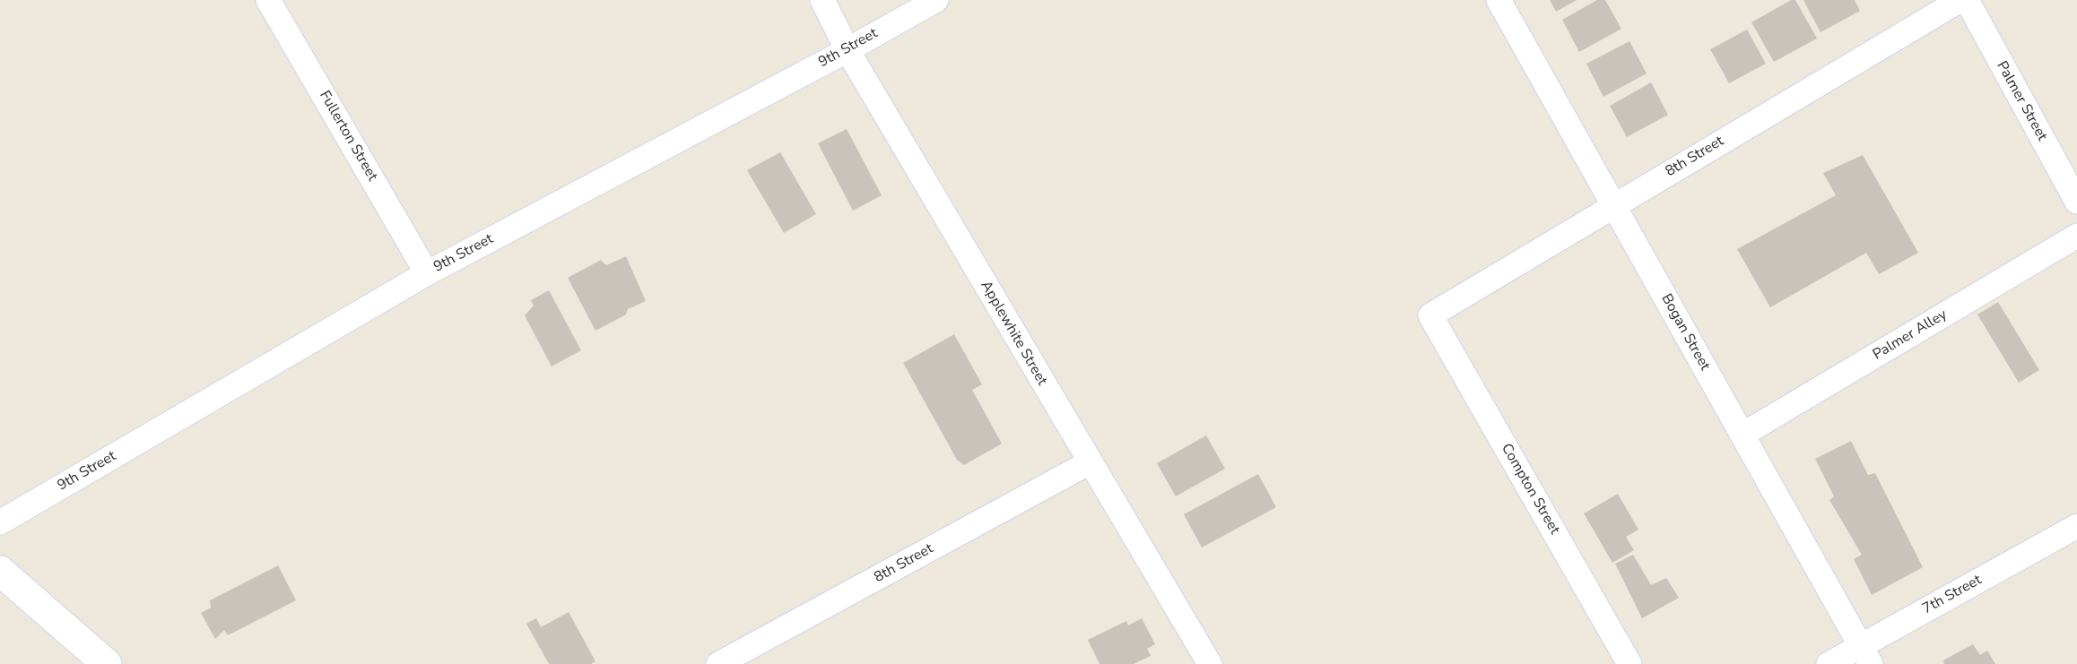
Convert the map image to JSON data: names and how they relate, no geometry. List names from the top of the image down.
{
  "streets": {
    "street": [
      "9th Street",
      "Palmer Street",
      "Fullerton Street",
      "8th Street",
      "Bogan Street",
      "Applewhite Street",
      "Palmer Alley",
      "Compton Street",
      "7th Street"
    ]
  },
  "crossings": [
    ["9th Street", "Fullerton Street"],
    ["9th Street", "Applewhite Street"],
    ["8th Street", "Bogan Street"],
    ["8th Street", "Applewhite Street"],
    ["8th Street", "Compton Street"],
    ["Bogan Street", "Palmer Alley"],
    ["Bogan Street", "7th Street"]
  ]
}
